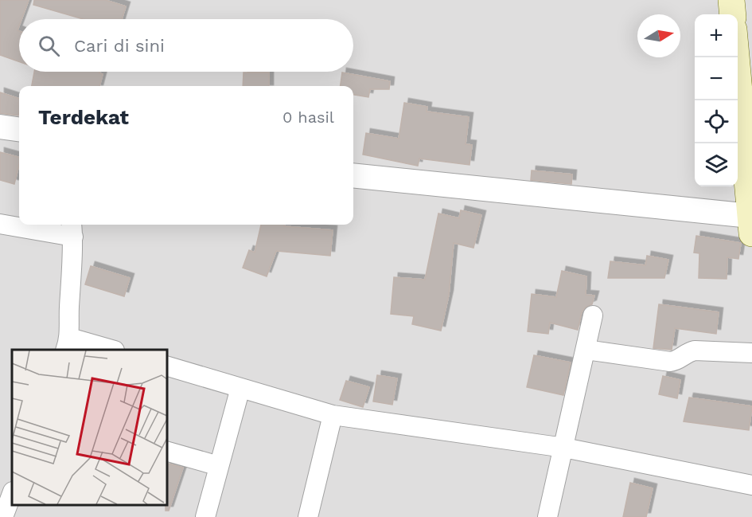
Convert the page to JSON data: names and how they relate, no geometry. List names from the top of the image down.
{
  "north": "right",
  "page": {
    "map_buttons": ["+", "−"],
    "search": "Cari di sini",
    "heading": ["Terdekat", "0 hasil"]
  }
}
